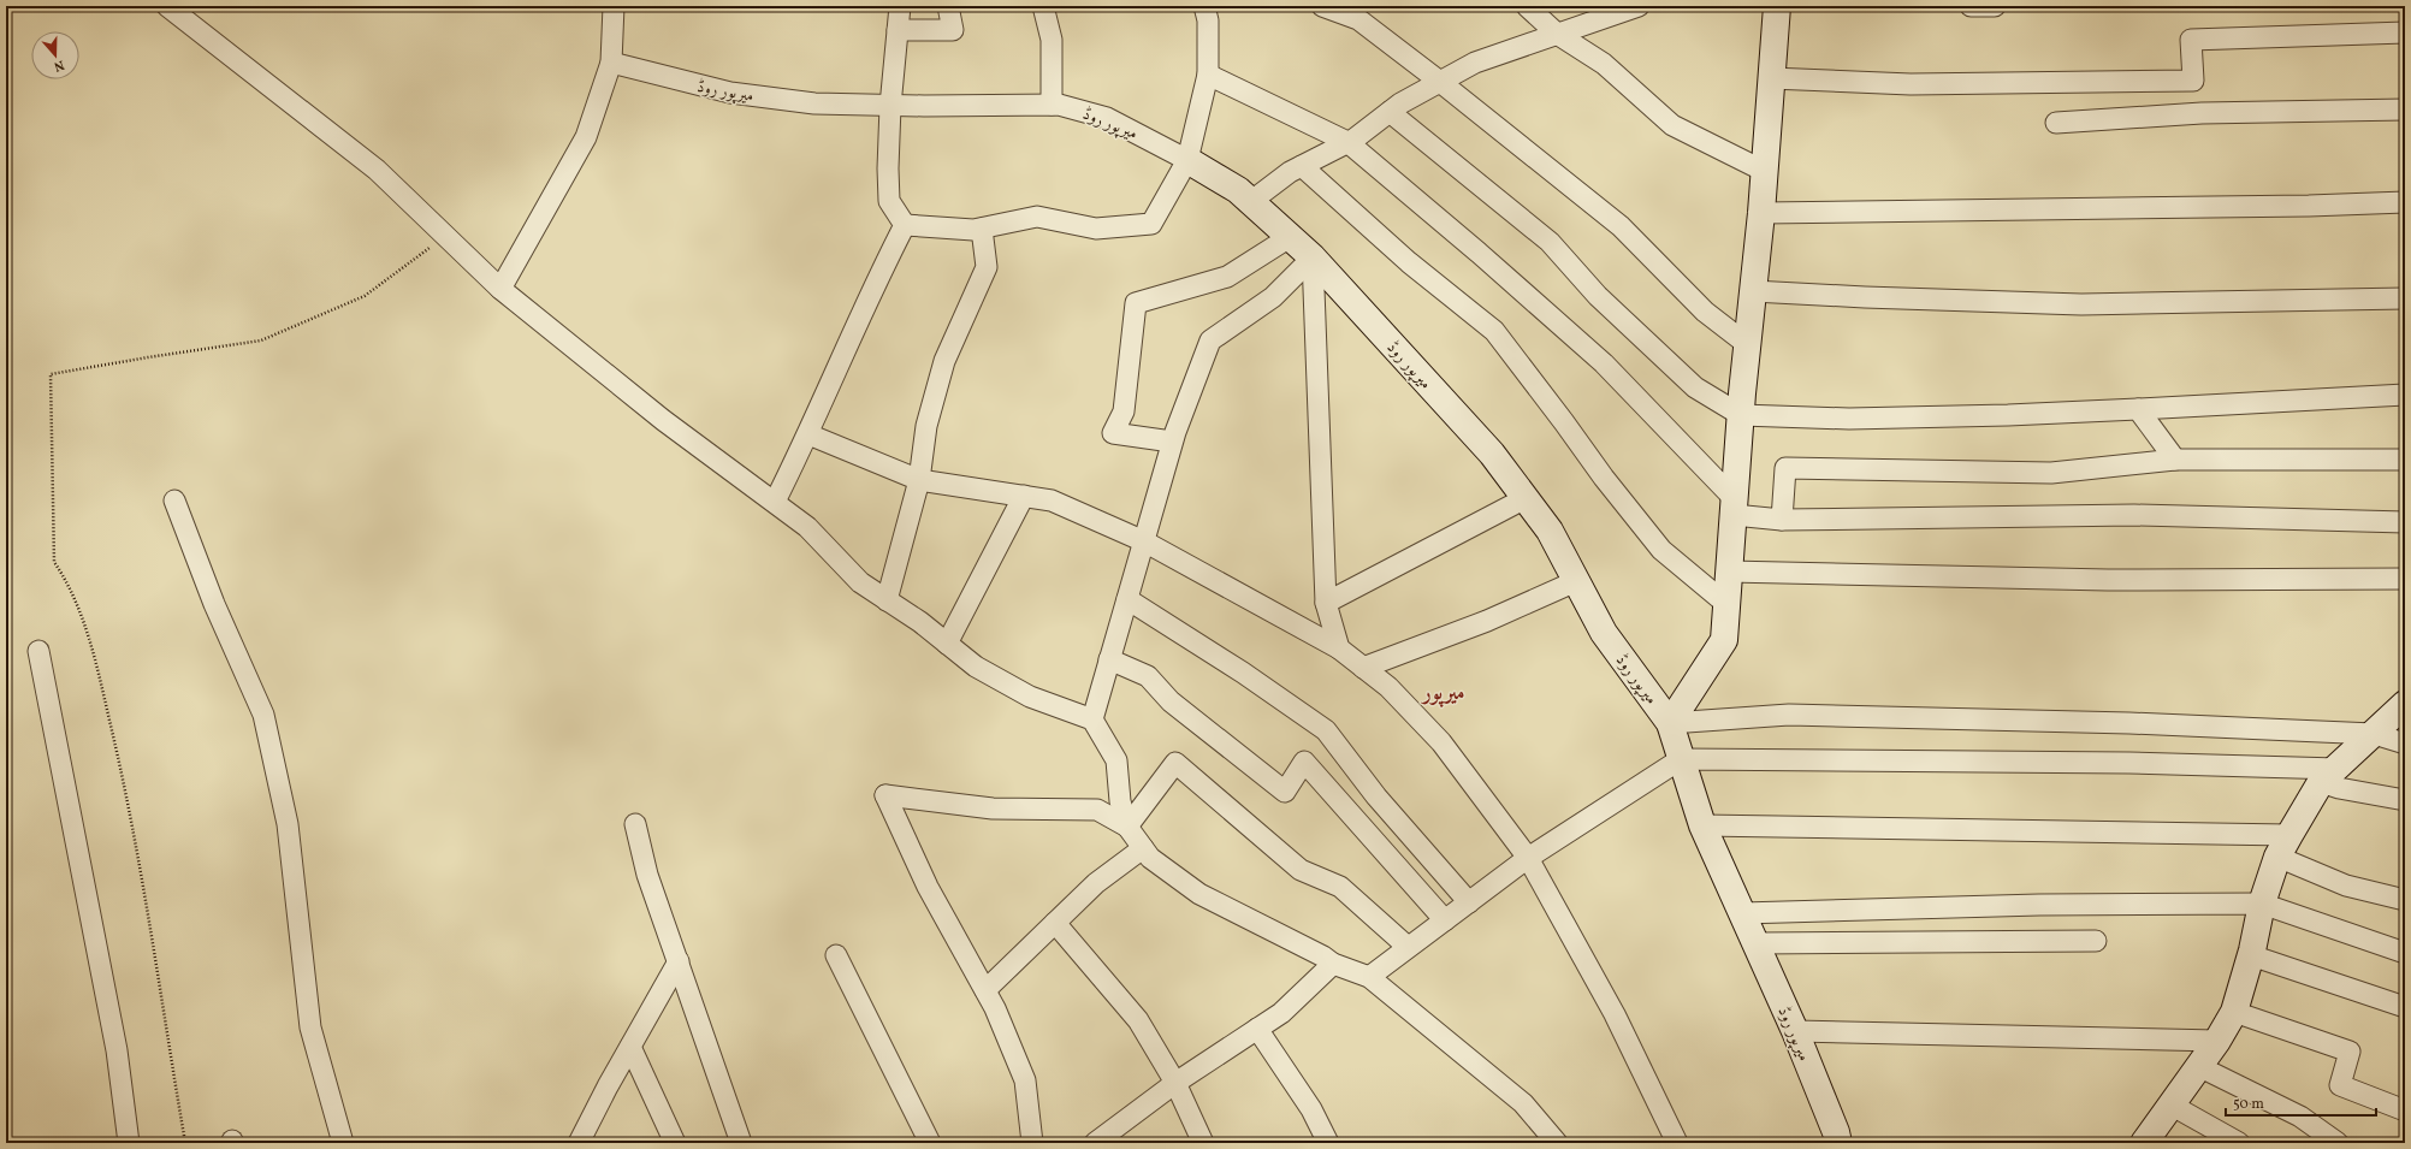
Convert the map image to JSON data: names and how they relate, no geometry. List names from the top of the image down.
{
  "streets": {
    "street": ["میرپور روڈ"]
  },
  "districts": ["میرپور"],
  "scale_bar": "50 m",
  "north": "bottom"
}
